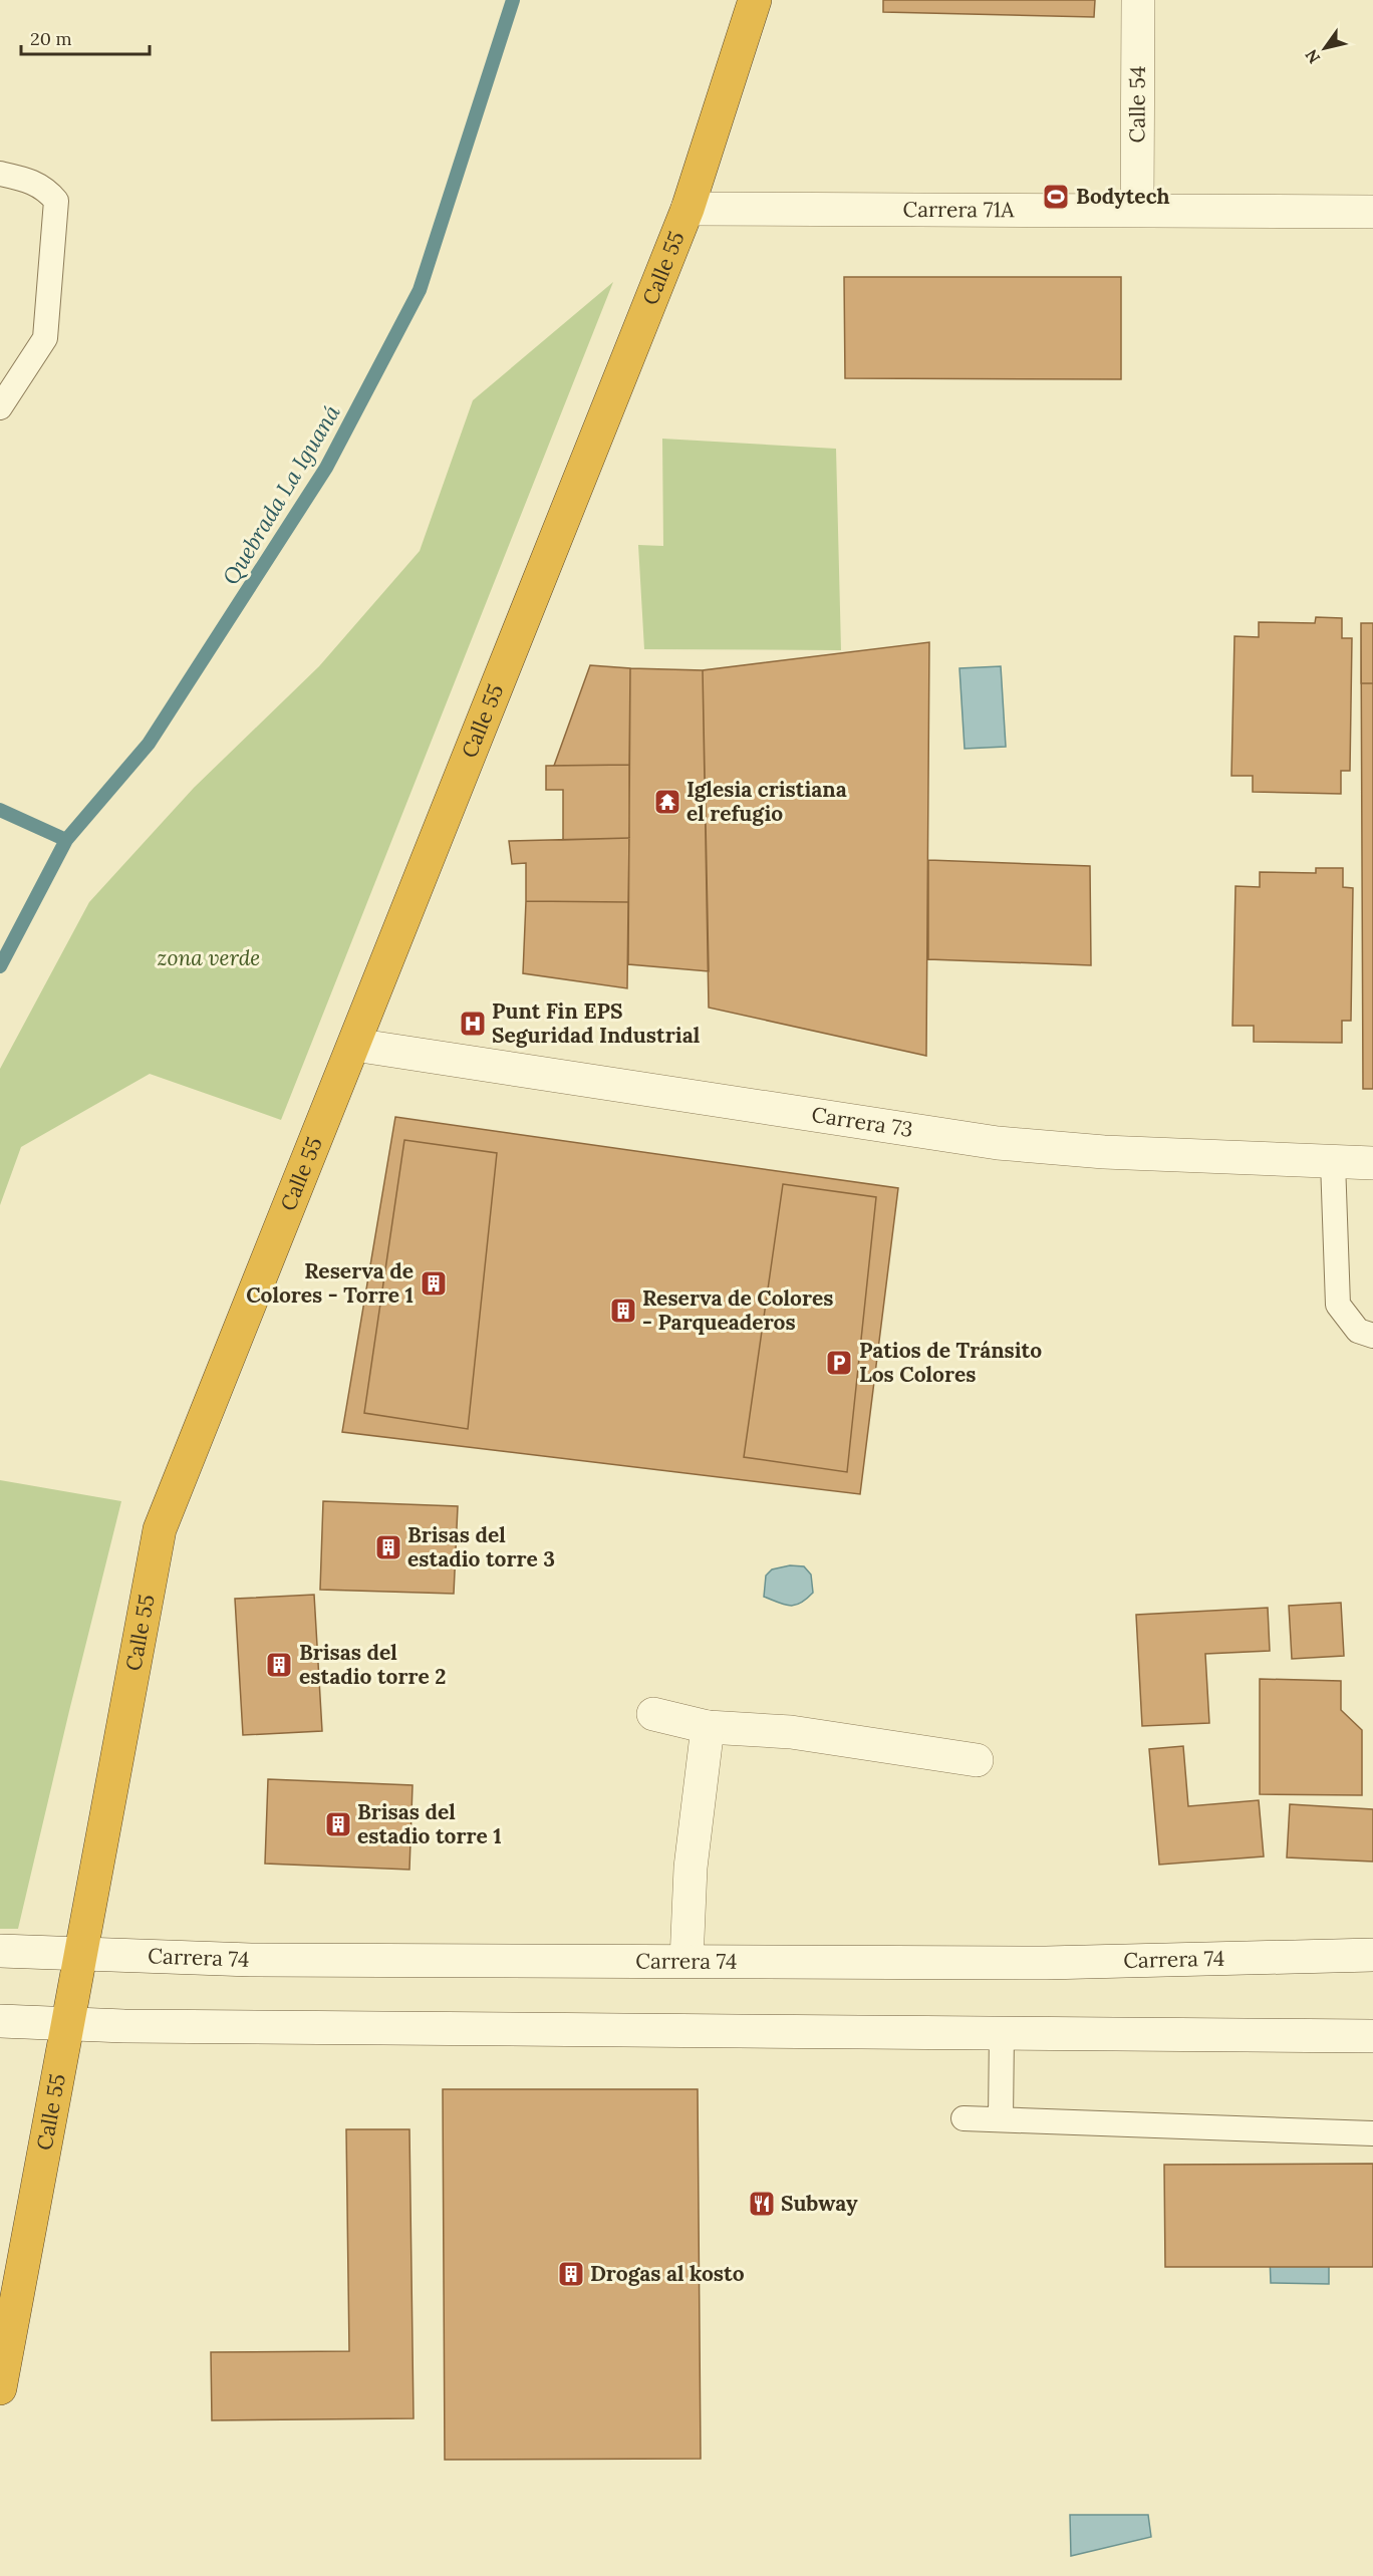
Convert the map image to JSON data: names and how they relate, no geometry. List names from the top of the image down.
{
  "streets": {
    "highway": ["Calle 55"],
    "street": [
      "Calle 54",
      "Carrera 71A",
      "Carrera 73",
      "Carrera 74"
    ]
  },
  "crossings": [
    ["Calle 54", "Carrera 71A"],
    ["Carrera 71A", "Calle 55"],
    ["Calle 55", "Carrera 73"],
    ["Calle 55", "Carrera 74"]
  ],
  "water": ["Quebrada La Iguaná"],
  "parks": ["zona verde"],
  "places": {
    "sports": ["Bodytech"],
    "temple": ["Iglesia cristiana el refugio"],
    "hospital": ["Punt Fin EPS Seguridad Industrial"],
    "building": [
      "Reserva de Colores - Torre 1",
      "Reserva de Colores - Parqueaderos",
      "Brisas del estadio torre 3",
      "Brisas del estadio torre 2",
      "Brisas del estadio torre 1",
      "Drogas al kosto"
    ],
    "parking": ["Patios de Tránsito Los Colores"],
    "restaurant": ["Subway"]
  },
  "scale_bar": "20 m",
  "north": "bottom left"
}
